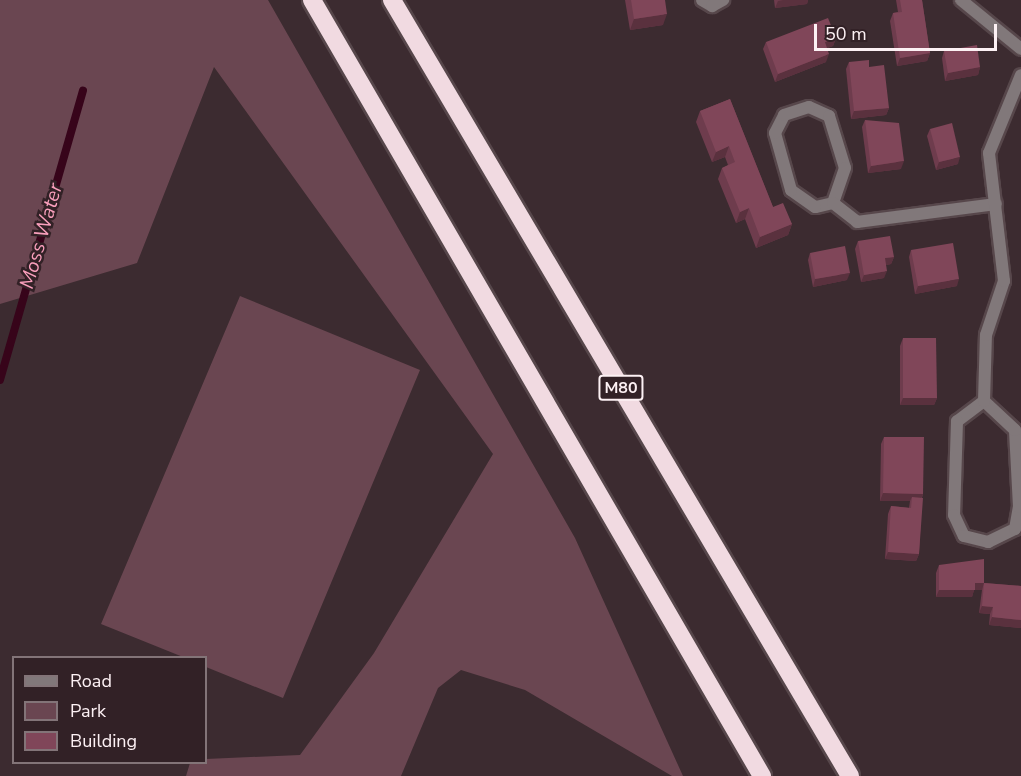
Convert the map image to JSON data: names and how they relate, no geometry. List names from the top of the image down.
{
  "streets": {
    "highway": ["M80"]
  },
  "water": ["Moss Water"],
  "legend": ["Road", "Park", "Building"],
  "scale_bar": "50 m"
}
